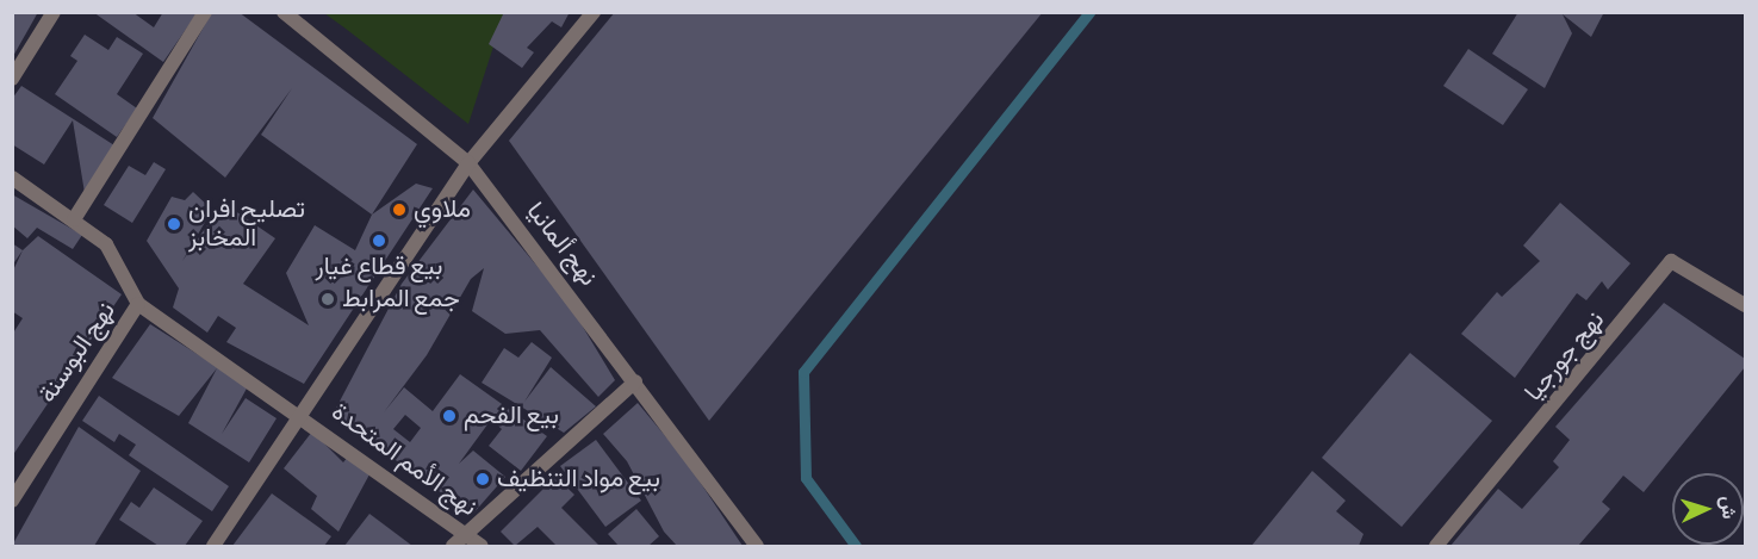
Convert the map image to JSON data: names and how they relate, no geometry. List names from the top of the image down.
{
  "streets": {
    "street": [
      "نهج ألمانيا",
      "نهج البوسنة",
      "نهج جورجيا",
      "نهج الأمم المتحدة"
    ]
  },
  "crossings": [
    ["نهج البوسنة", "نهج الأمم المتحدة"]
  ],
  "places": [
    "ملاوي",
    "تصليح افران المخابز",
    "بيع قطاع غيار",
    "جمع المرابط",
    "بيع الفحم",
    "بيع مواد التنظيف"
  ],
  "north": "right"
}
